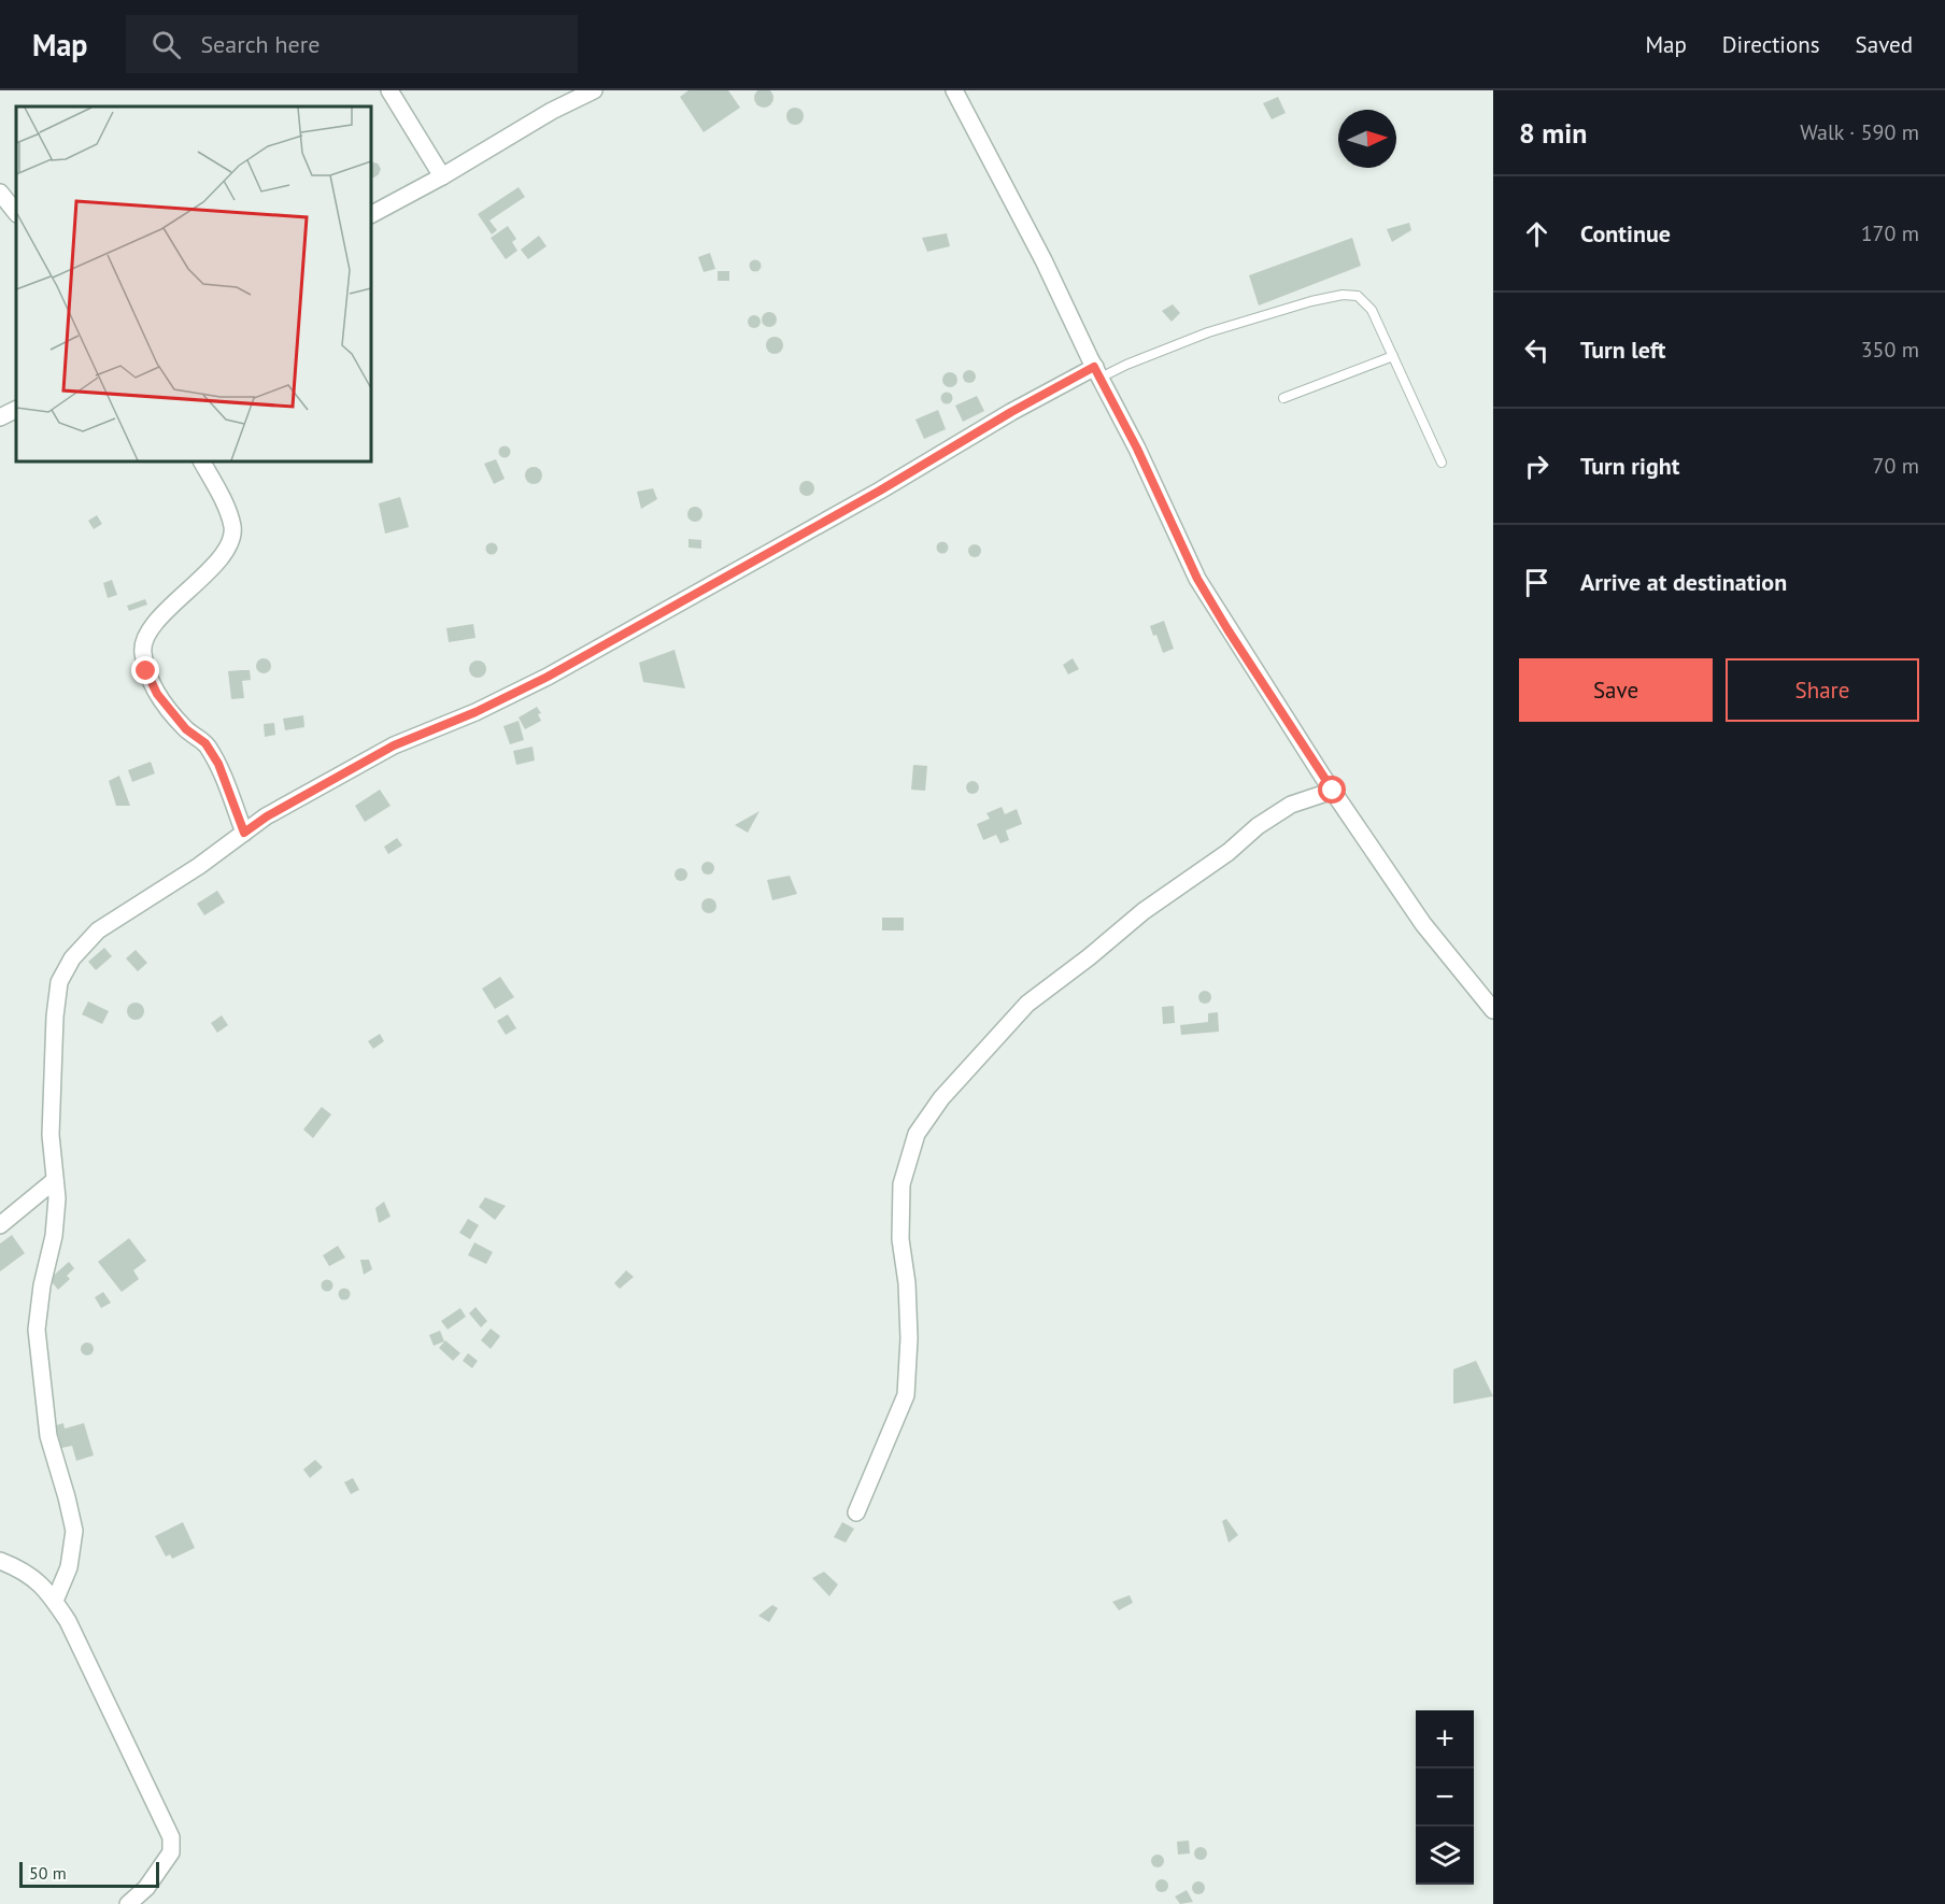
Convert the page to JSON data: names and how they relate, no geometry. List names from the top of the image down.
{
  "scale_bar": "50 m",
  "north": "right",
  "page": {
    "header": "Map",
    "search": "Search here",
    "nav": ["Map", "Directions", "Saved"],
    "heading": ["8 min", "Walk · 590 m"],
    "list": [
      ["Continue", "170 m"],
      ["Turn left", "350 m"],
      ["Turn right", "70 m"],
      "Arrive at destination"
    ],
    "buttons": ["Save", "Share"],
    "map_buttons": ["+", "−"],
    "scale": "50 m"
  }
}
